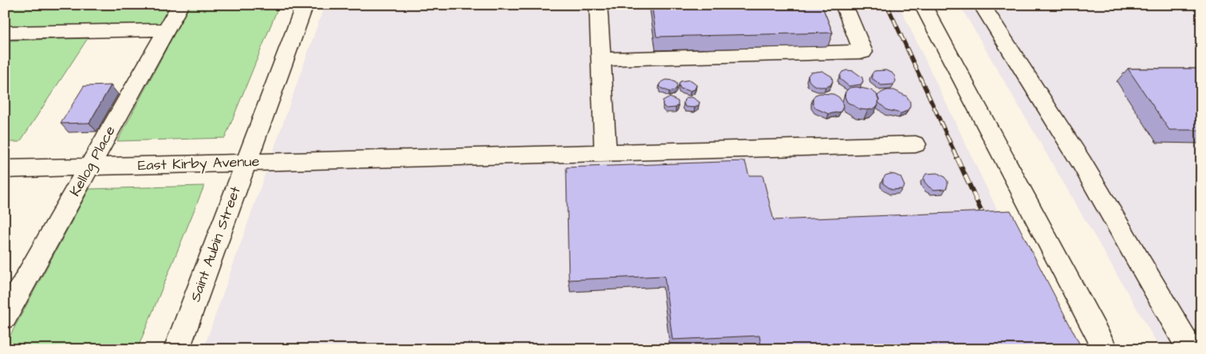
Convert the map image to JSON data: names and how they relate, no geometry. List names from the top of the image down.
{
  "streets": {
    "street": ["Kellog Place", "East Kirby Avenue", "Saint Aubin Street"]
  },
  "crossings": [
    ["Kellog Place", "East Kirby Avenue"],
    ["East Kirby Avenue", "Saint Aubin Street"]
  ]
}
